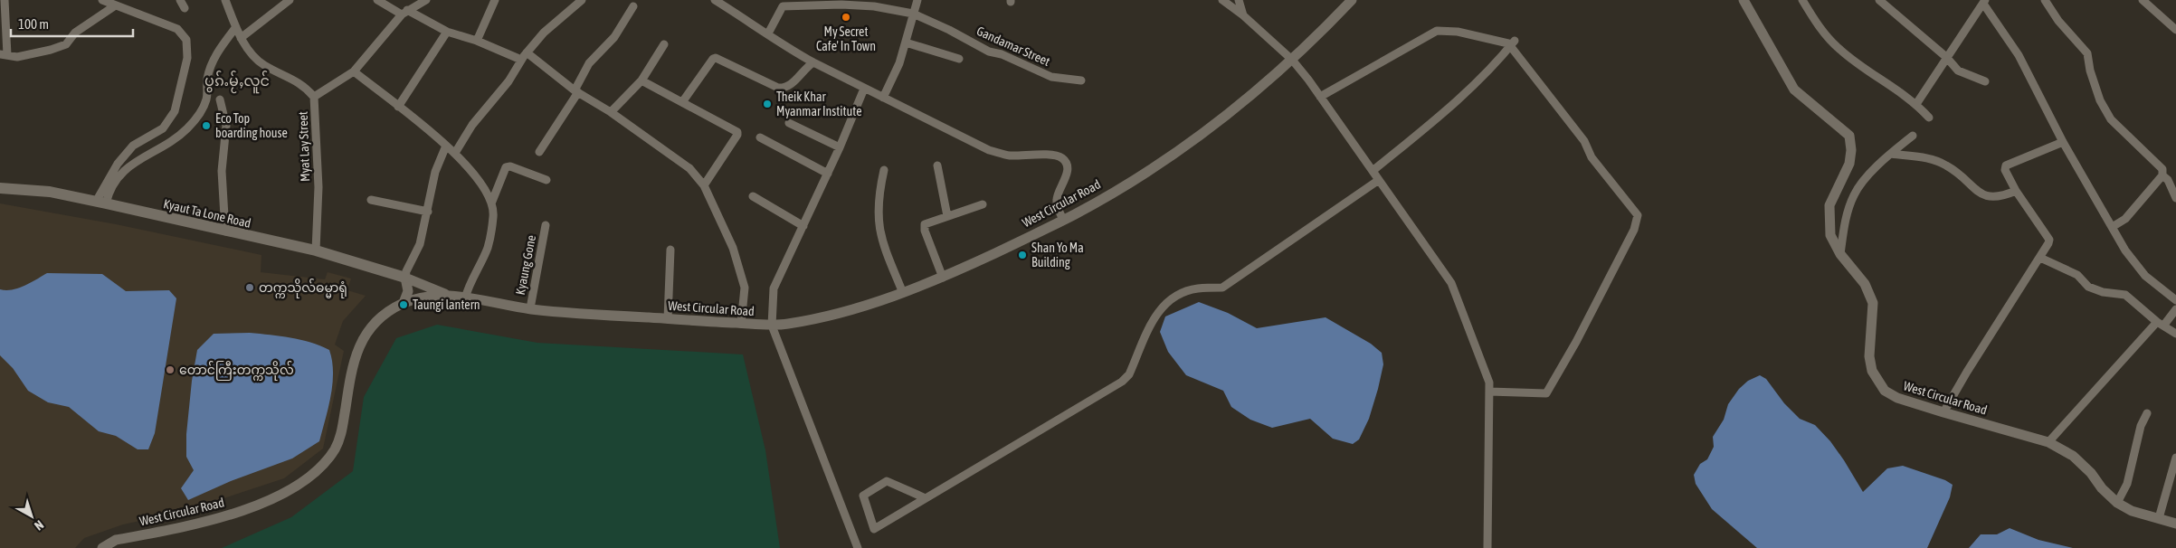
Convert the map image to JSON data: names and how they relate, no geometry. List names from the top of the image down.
{
  "streets": {
    "main road": ["Kyaut Ta Lone Road"],
    "street": [
      "Gandamar Street",
      "Myat Lay Street",
      "West Circular Road",
      "Kyaung Gone"
    ]
  },
  "crossings": [
    ["Myat Lay Street", "Kyaut Ta Lone Road"],
    ["West Circular Road", "Kyaung Gone"]
  ],
  "districts": ["ပွၵ်ႉမႂ်ႇလူင်"],
  "places": [
    "My Secret Cafe' In Town",
    "Theik Khar Myanmar Institute",
    "Eco Top boarding house",
    "Shan Yo Ma Building",
    "တက္ကသိုလ်ဓမ္မာရုံ",
    "Taungi lantern",
    "တောင်ကြီးတက္ကသိုလ်"
  ],
  "scale_bar": "100 m",
  "north": "bottom right"
}
